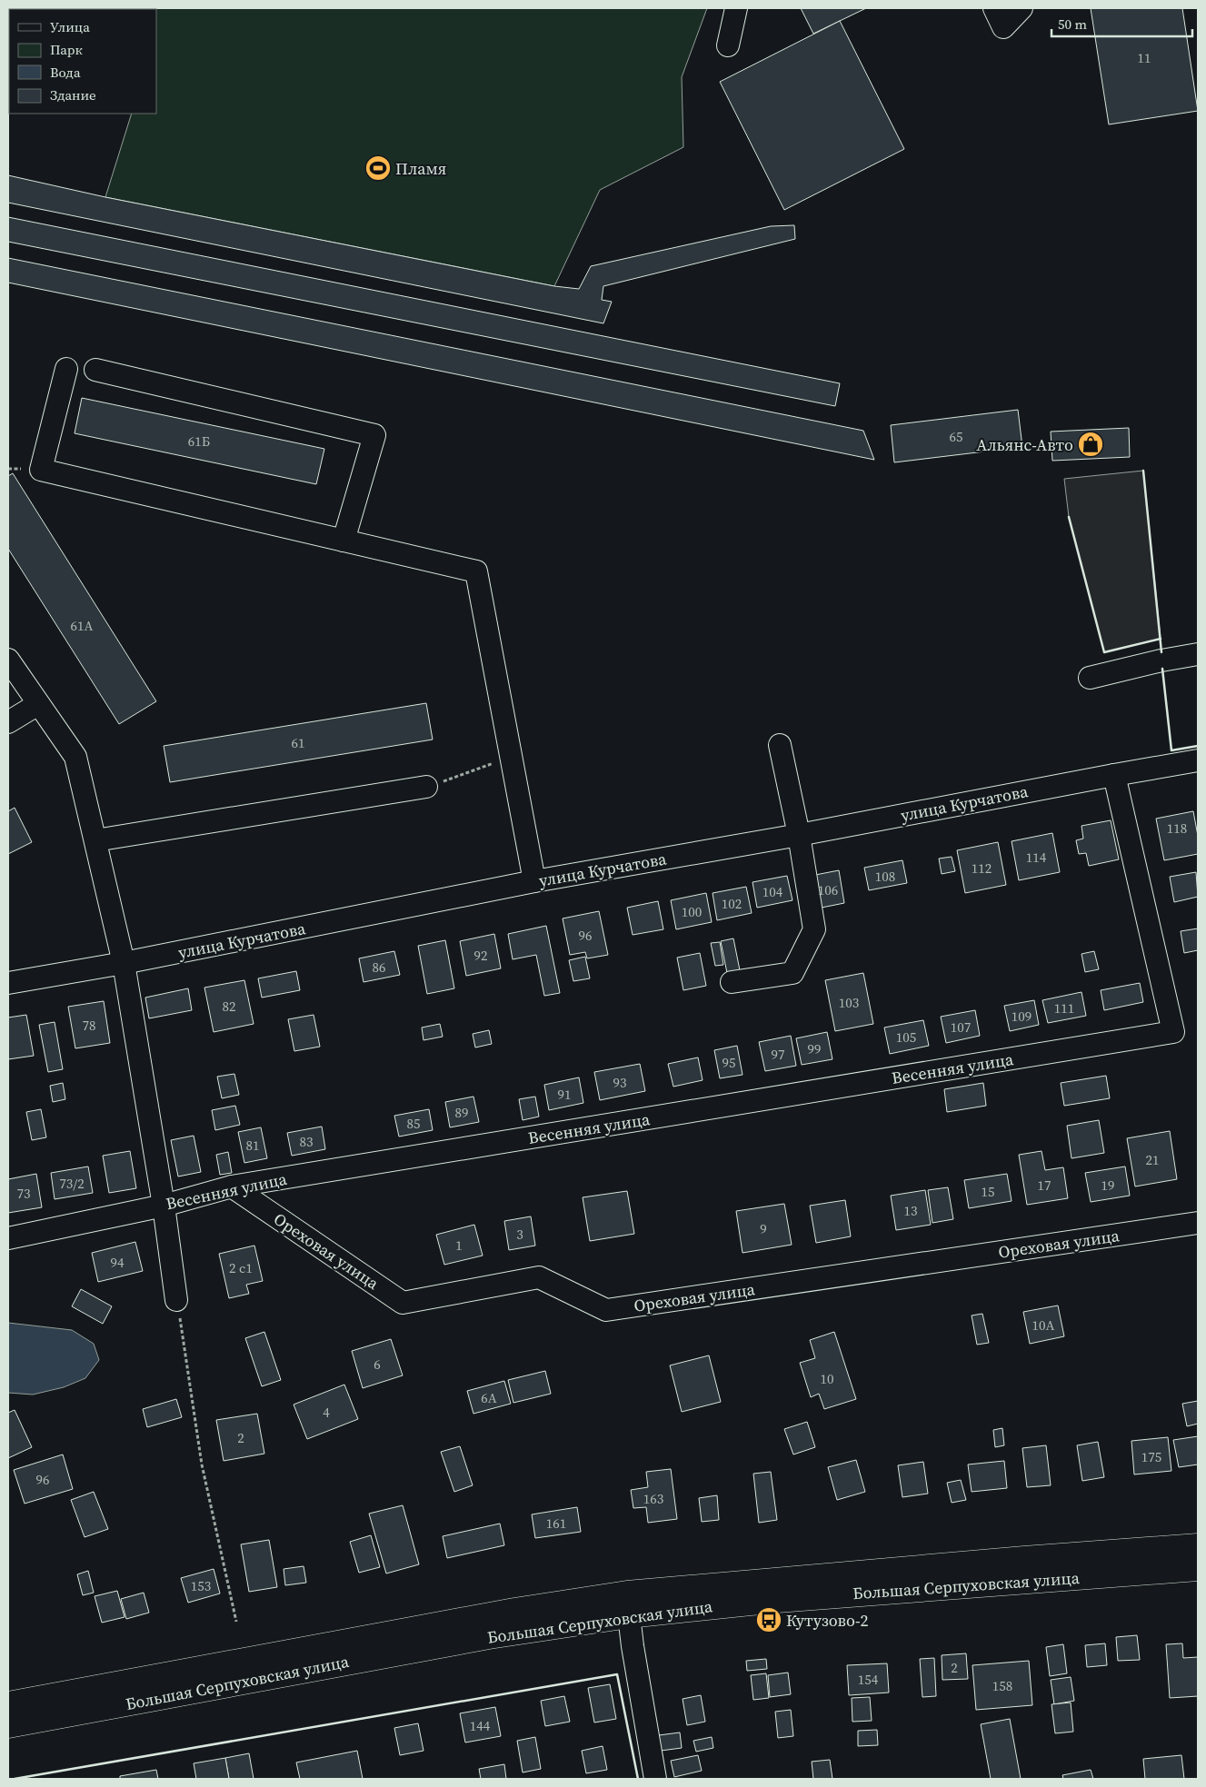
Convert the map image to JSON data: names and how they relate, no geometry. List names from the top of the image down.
{
  "streets": {
    "main road": ["Большая Серпуховская улица"],
    "street": ["улица Курчатова", "Весенняя улица", "Ореховая улица"]
  },
  "crossings": [
    ["улица Курчатова", "Весенняя улица"],
    ["Весенняя улица", "Ореховая улица"]
  ],
  "places": {
    "sports": ["Пламя"],
    "shop": ["Альянс-Авто"],
    "bus stop": ["Кутузово-2"]
  },
  "house_numbers": [
    "11",
    "65",
    "61Б",
    "61А",
    "61",
    "118",
    "114",
    "112",
    "108",
    "106",
    "104",
    "102",
    "100",
    "96",
    "92",
    "86",
    "103",
    "82",
    "111",
    "109",
    "78",
    "107",
    "105",
    "99",
    "97",
    "95",
    "93",
    "91",
    "89",
    "85",
    "83",
    "81",
    "21",
    "73/2",
    "17",
    "19",
    "15",
    "73",
    "13",
    "9",
    "3",
    "1",
    "94",
    "2 с1",
    "10А",
    "6",
    "10",
    "6А",
    "4",
    "2",
    "175",
    "96",
    "163",
    "161",
    "153",
    "2",
    "154",
    "158",
    "144"
  ],
  "legend": [
    "Улица",
    "Парк",
    "Вода",
    "Здание"
  ],
  "scale_bar": "50 m"
}
